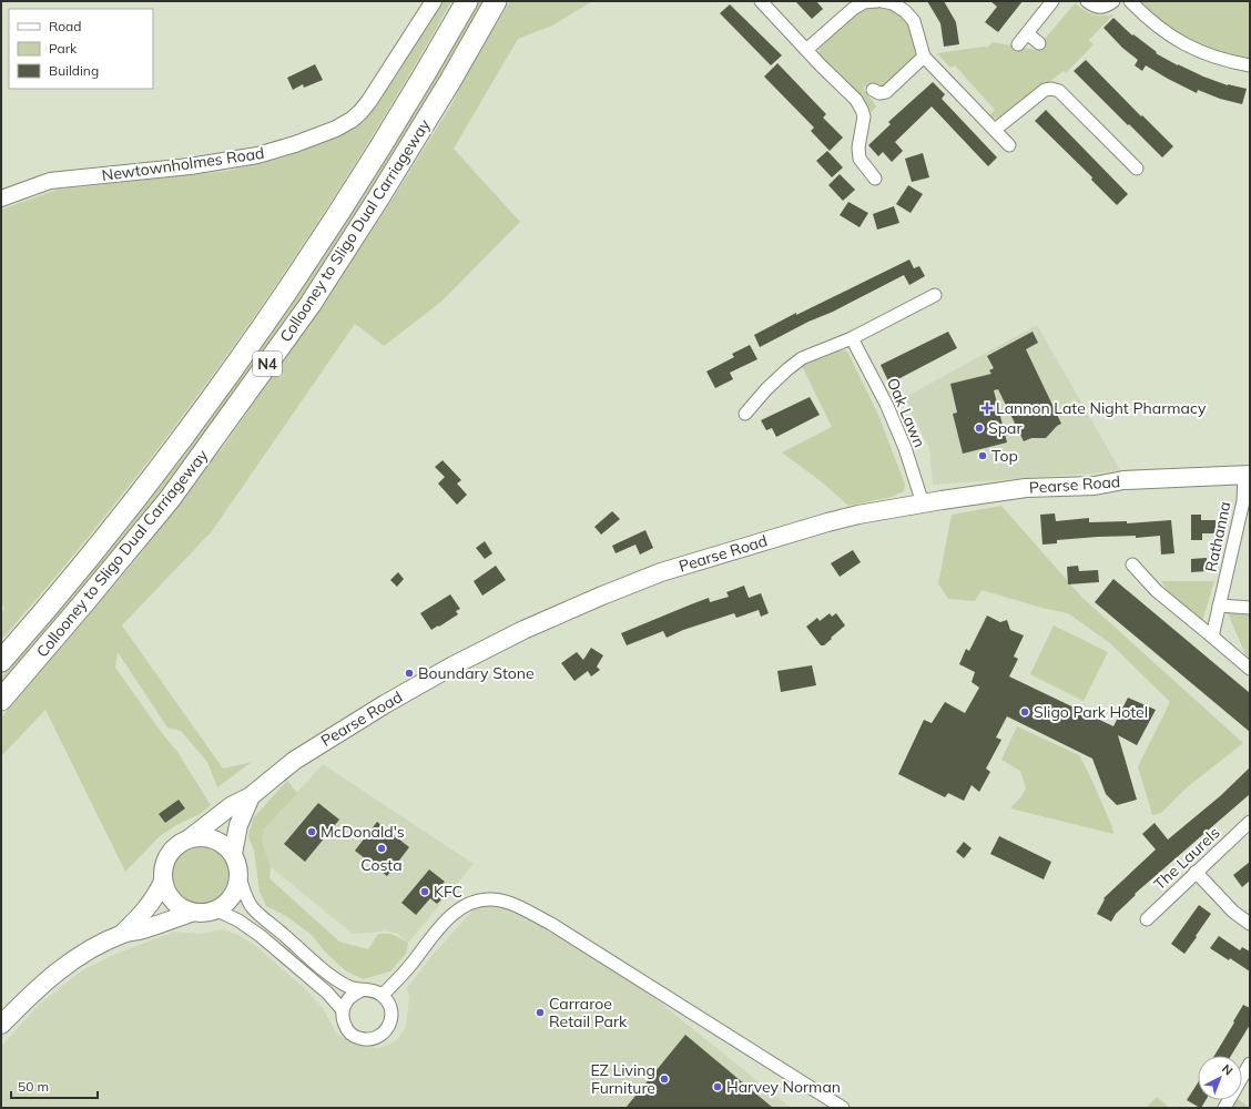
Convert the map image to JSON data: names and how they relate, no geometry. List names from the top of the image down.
{
  "streets": {
    "highway": ["Collooney to Sligo Dual Carriageway", "N4"],
    "main road": ["Pearse Road"],
    "street": [
      "Newtownholmes Road",
      "Oak Lawn",
      "Rathanna",
      "The Laurels"
    ]
  },
  "crossings": [
    ["Oak Lawn", "Pearse Road"],
    ["Pearse Road", "Rathanna"]
  ],
  "places": {
    "health": ["Lannon Late Night Pharmacy"],
    "other": [
      "Spar",
      "Top",
      "Boundary Stone",
      "Sligo Park Hotel",
      "McDonald's",
      "Costa",
      "KFC",
      "Carraroe Retail Park",
      "EZ Living Furniture",
      "Harvey Norman"
    ]
  },
  "legend": ["Road", "Park", "Building"],
  "scale_bar": "50 m",
  "north": "top right"
}
